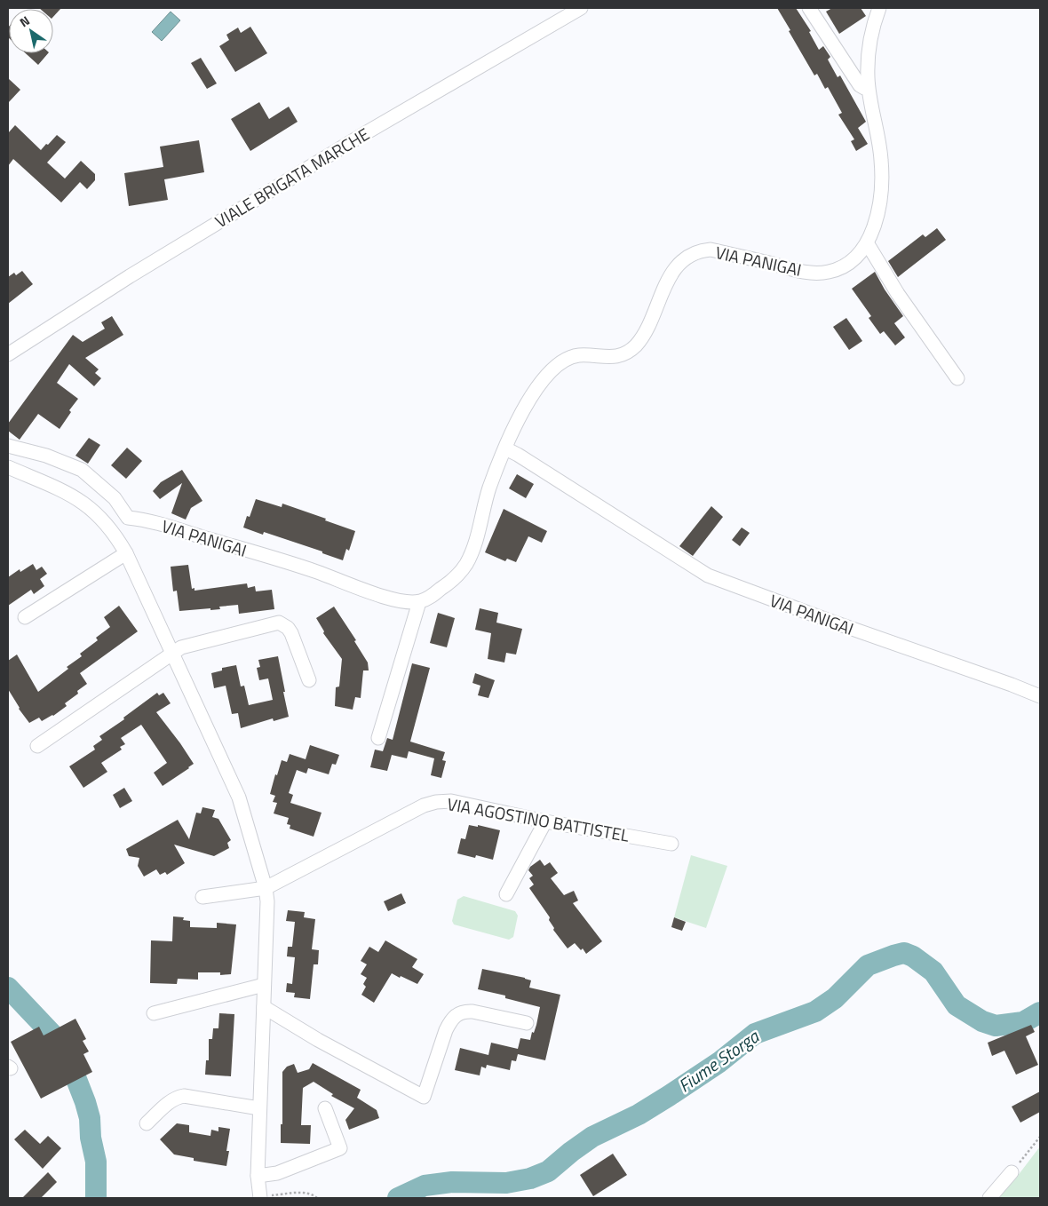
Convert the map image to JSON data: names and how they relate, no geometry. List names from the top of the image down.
{
  "streets": {
    "street": ["VIALE BRIGATA MARCHE", "VIA PANIGAI", "VIA AGOSTINO BATTISTEL"]
  },
  "water": ["Fiume Storga"],
  "north": "top left"
}
